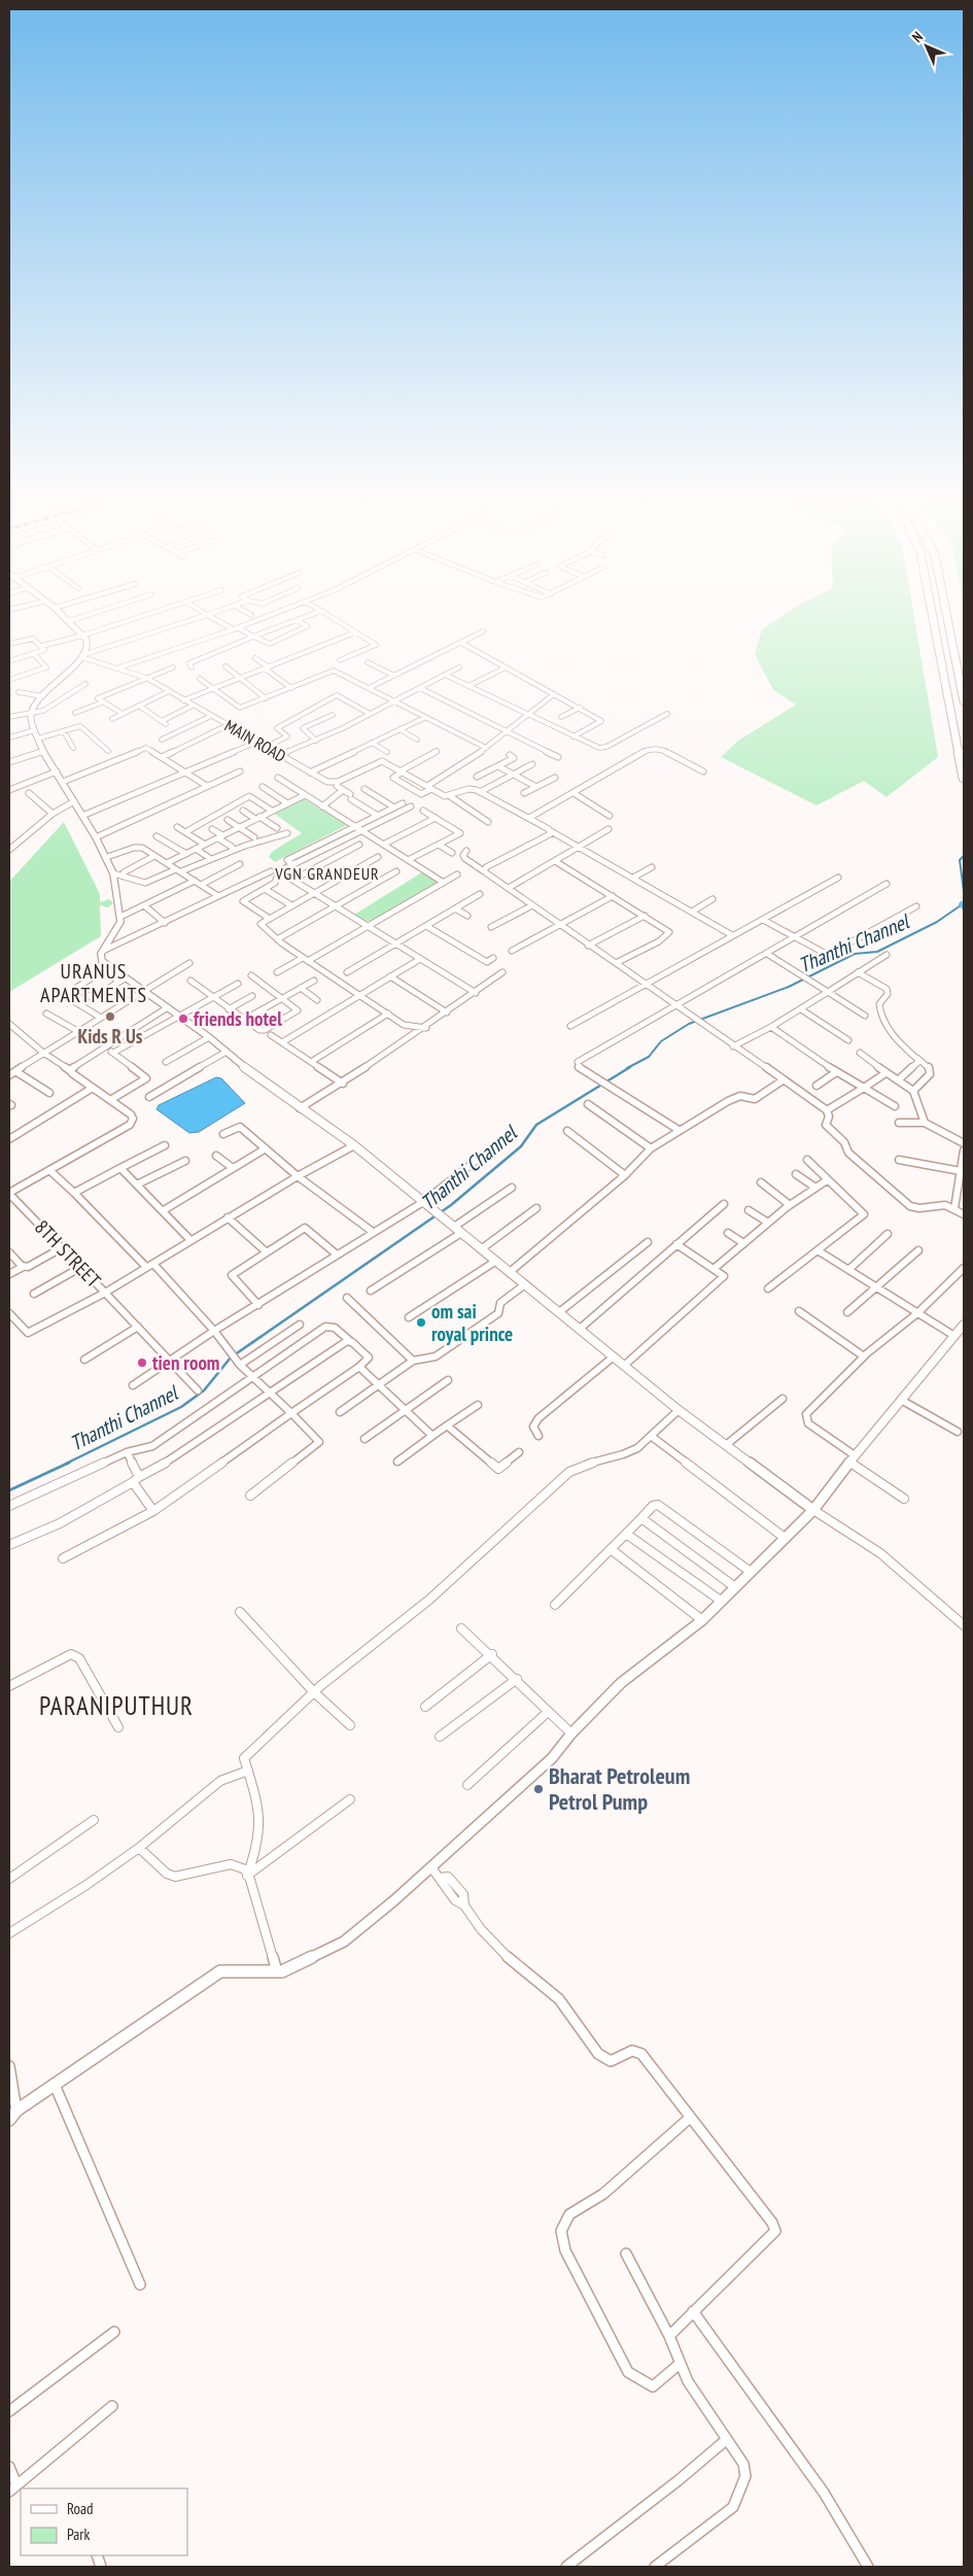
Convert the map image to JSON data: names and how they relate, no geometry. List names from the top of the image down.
{
  "streets": {
    "street": ["MAIN ROAD", "8TH STREET"]
  },
  "districts": ["VGN GRANDEUR", "URANUS APARTMENTS", "PARANIPUTHUR"],
  "water": ["Thanthi Channel"],
  "places": [
    "Kids R Us",
    "friends hotel",
    "om sai royal prince",
    "tien room",
    "Bharat Petroleum Petrol Pump"
  ],
  "legend": ["Road", "Park"],
  "north": "top left"
}
